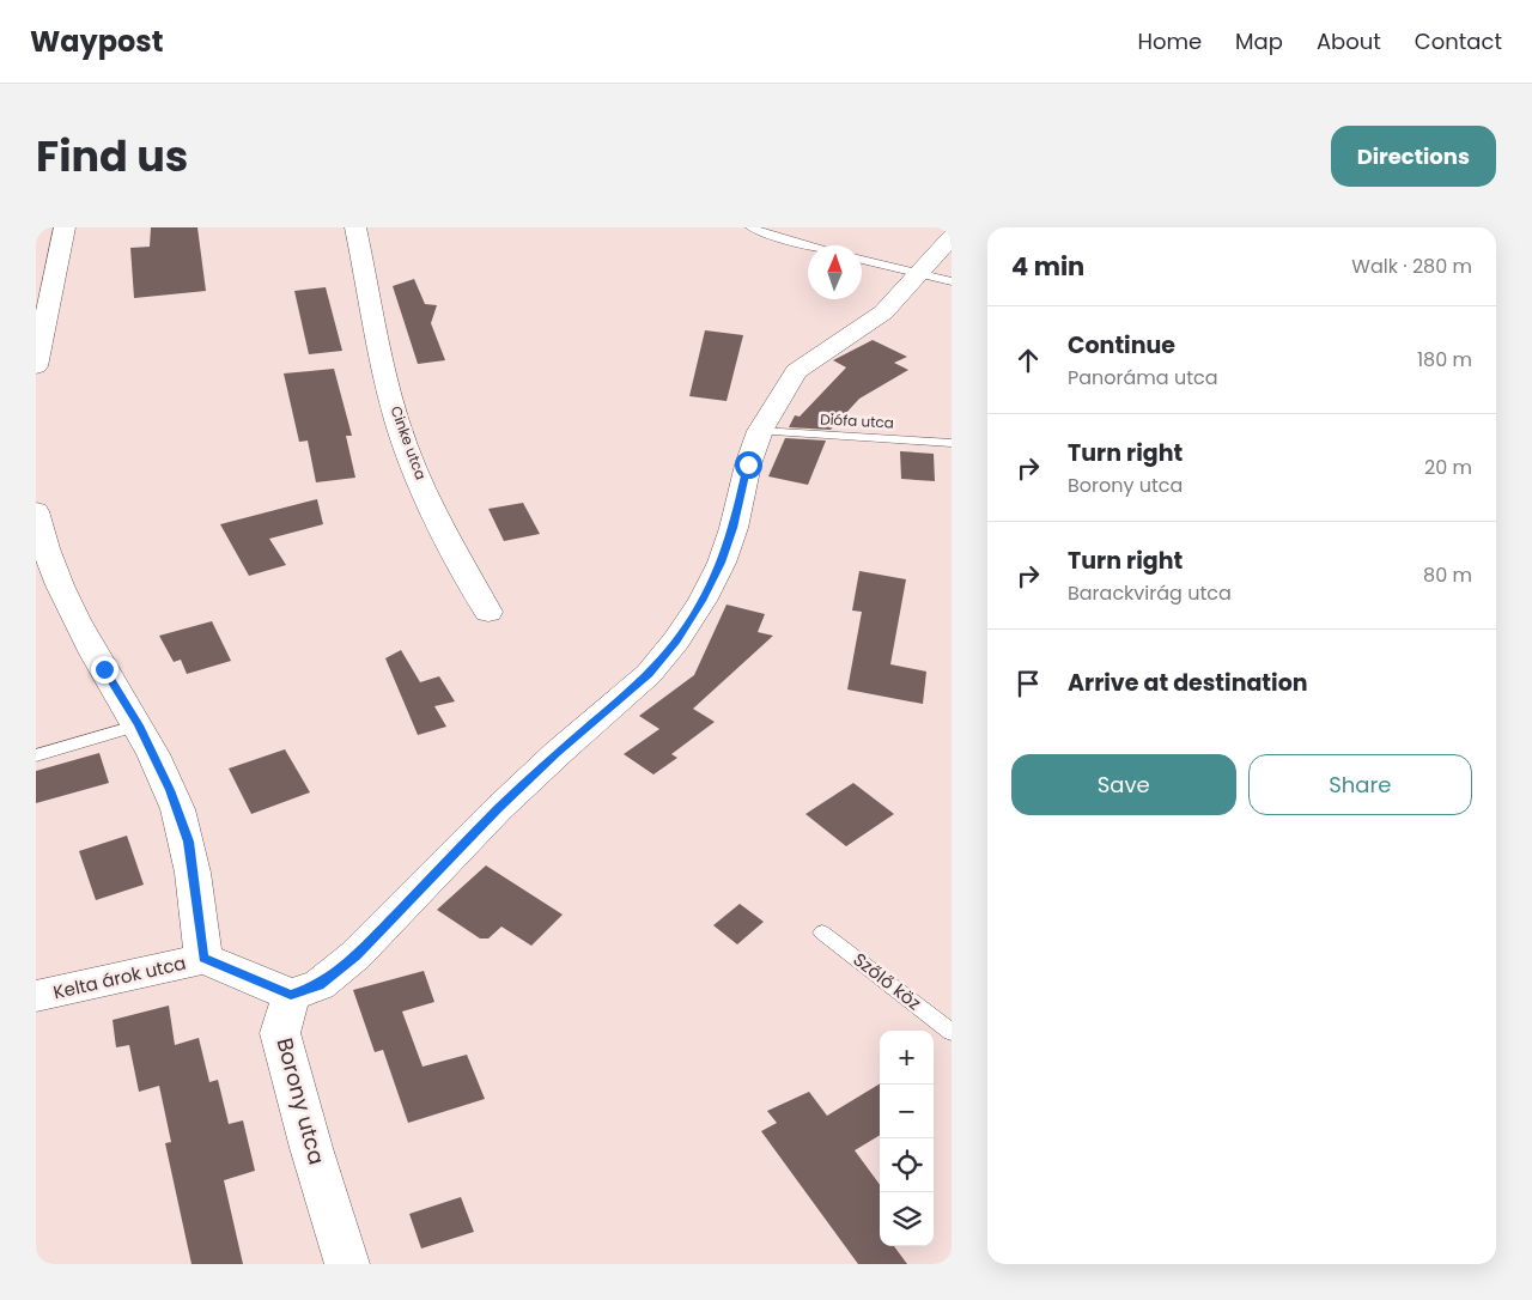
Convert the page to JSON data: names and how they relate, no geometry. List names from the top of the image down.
{
  "streets": {
    "street": ["Cinke utca", "Kelta árok utca", "Borony utca"],
    "lane": ["Diófa utca", "Szőlő köz"]
  },
  "north": "top",
  "page": {
    "header": "Waypost",
    "nav": [
      "Home",
      "Map",
      "About",
      "Contact"
    ],
    "title": "Find us",
    "buttons": [
      "Directions",
      ["Save", "Share"]
    ],
    "heading": ["4 min", "Walk · 280 m"],
    "list": [
      ["Continue", "Panoráma utca", "180 m"],
      ["Turn right", "Borony utca", "20 m"],
      ["Turn right", "Barackvirág utca", "80 m"],
      "Arrive at destination"
    ],
    "map_buttons": ["+", "−"]
  }
}
